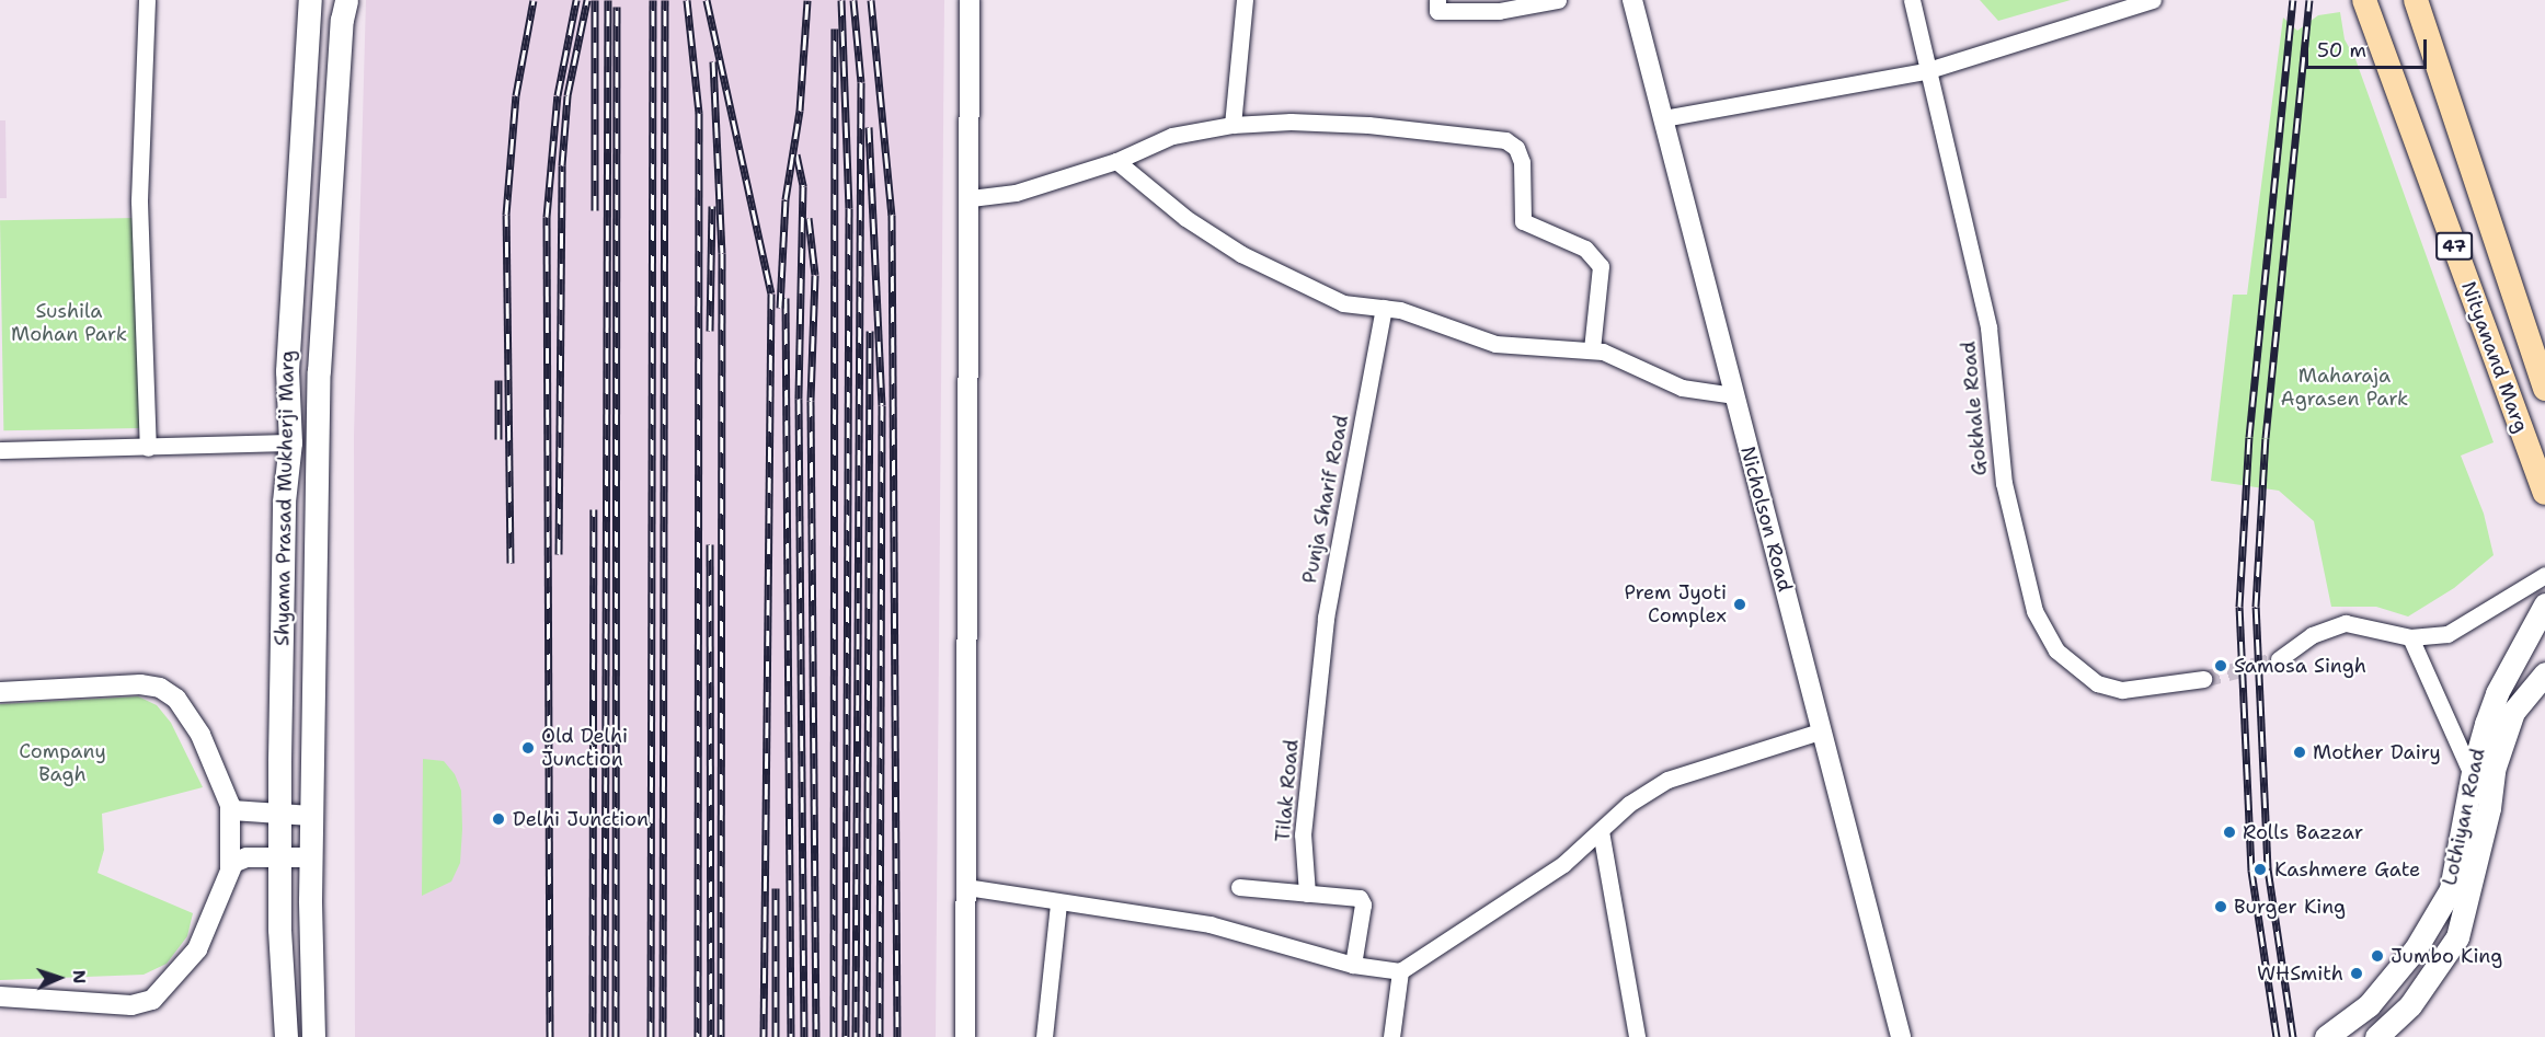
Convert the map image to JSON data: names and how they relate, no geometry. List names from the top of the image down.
{
  "streets": {
    "main road": [
      "47",
      "Nityanand Marg",
      "Shyama Prasad Mukherji Marg",
      "Lothiyan Road"
    ],
    "street": [
      "Gokhale Road",
      "Punja Sharif Road",
      "Nicholson Road",
      "Tilak Road"
    ]
  },
  "crossings": [
    ["Punja Sharif Road", "Tilak Road"]
  ],
  "parks": ["Sushila Mohan Park", "Maharaja Agrasen Park", "Company Bagh"],
  "places": [
    "Prem Jyoti Complex",
    "Samosa Singh",
    "Old Delhi Junction",
    "Mother Dairy",
    "Delhi Junction",
    "Rolls Bazzar",
    "Kashmere Gate",
    "Burger King",
    "Jumbo King",
    "WHSmith"
  ],
  "scale_bar": "50 m",
  "north": "right"
}
